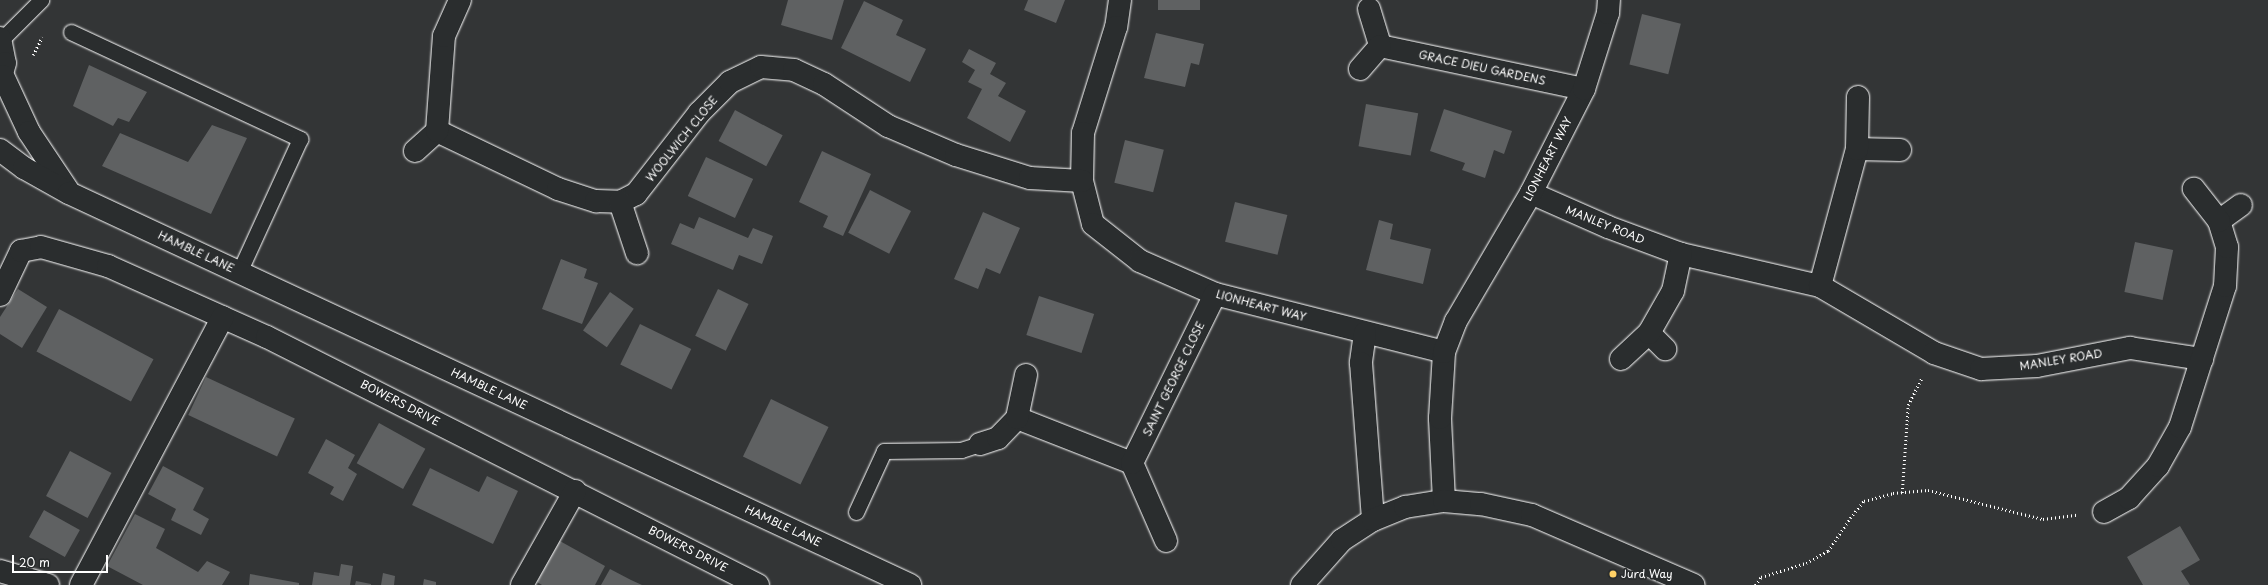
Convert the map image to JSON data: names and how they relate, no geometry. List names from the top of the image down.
{
  "streets": {
    "street": [
      "GRACE DIEU GARDENS",
      "WOOLWICH CLOSE",
      "LIONHEART WAY",
      "MANLEY ROAD",
      "HAMBLE LANE",
      "SAINT GEORGE CLOSE",
      "BOWERS DRIVE"
    ]
  },
  "crossings": [
    ["GRACE DIEU GARDENS", "LIONHEART WAY"],
    ["WOOLWICH CLOSE", "LIONHEART WAY"],
    ["LIONHEART WAY", "MANLEY ROAD"],
    ["LIONHEART WAY", "SAINT GEORGE CLOSE"]
  ],
  "places": ["Jurd Way"],
  "scale_bar": "20 m"
}
